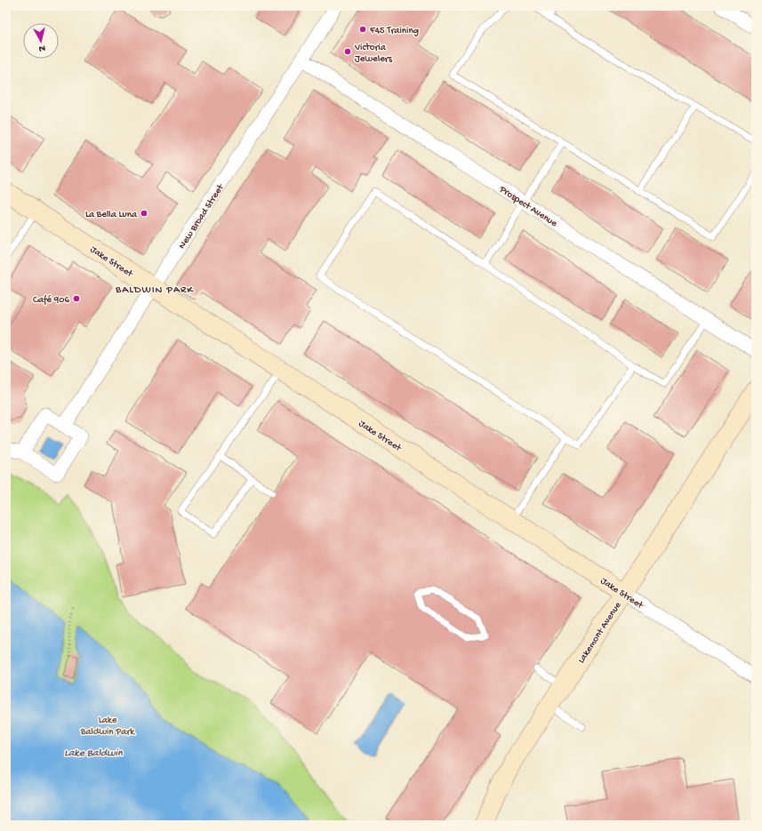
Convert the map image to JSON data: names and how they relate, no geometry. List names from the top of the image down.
{
  "streets": {
    "street": [
      "Prospect Avenue",
      "New Broad Street",
      "Jake Street",
      "Lakemont Avenue"
    ]
  },
  "crossings": [
    ["Prospect Avenue", "New Broad Street"],
    ["New Broad Street", "Jake Street"],
    ["Jake Street", "Lakemont Avenue"]
  ],
  "districts": ["BALDWIN PARK"],
  "water": ["Lake Baldwin"],
  "parks": ["Lake Baldwin Park"],
  "places": [
    "F45 Training",
    "Victoria Jewelers",
    "La Bella Luna",
    "Café 906"
  ],
  "north": "bottom"
}
